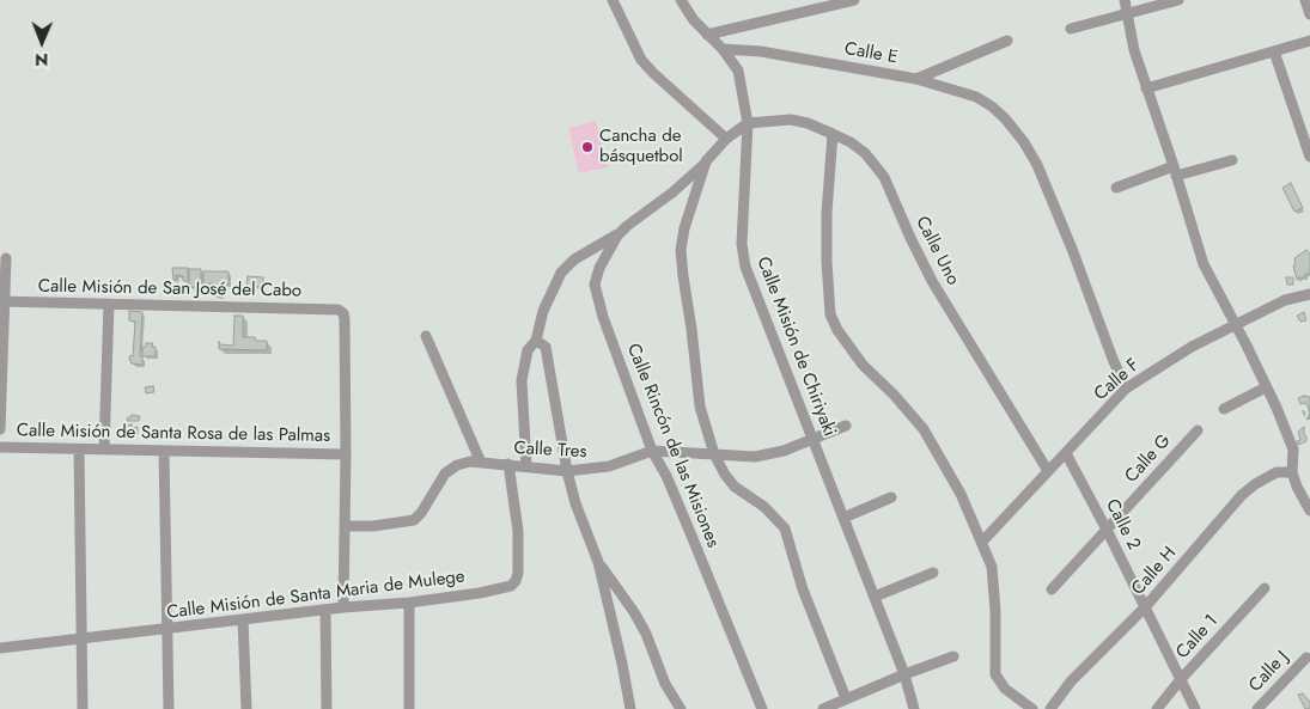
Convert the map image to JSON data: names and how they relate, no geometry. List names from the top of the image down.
{
  "streets": {
    "street": [
      "Calle E",
      "Calle Uno",
      "Calle Misión de San José del Cabo",
      "Calle Misión de Chiriyaki",
      "Calle F",
      "Calle Misión de Santa Rosa de las Palmas",
      "Calle Rincón de las Misiones",
      "Calle Tres",
      "Calle G",
      "Calle 2",
      "Calle H",
      "Calle Misión de Santa Maria de Mulege",
      "Calle 1",
      "Calle J"
    ]
  },
  "crossings": [
    ["Calle E", "Calle Misión de Chiriyaki"],
    ["Calle Uno", "Calle Misión de Chiriyaki"],
    ["Calle Uno", "Calle F"],
    ["Calle Uno", "Calle Rincón de las Misiones"],
    ["Calle Misión de San José del Cabo", "Calle Misión de Santa Rosa de las Palmas"],
    ["Calle Misión de Chiriyaki", "Calle Rincón de las Misiones"],
    ["Calle Misión de Chiriyaki", "Calle Tres"],
    ["Calle F", "Calle 2"],
    ["Calle Rincón de las Misiones", "Calle Tres"],
    ["Calle Tres", "Calle Misión de Santa Maria de Mulege"],
    ["Calle G", "Calle 2"],
    ["Calle 2", "Calle H"],
    ["Calle 2", "Calle 1"]
  ],
  "places": ["Cancha de básquetbol"],
  "north": "bottom"
}
